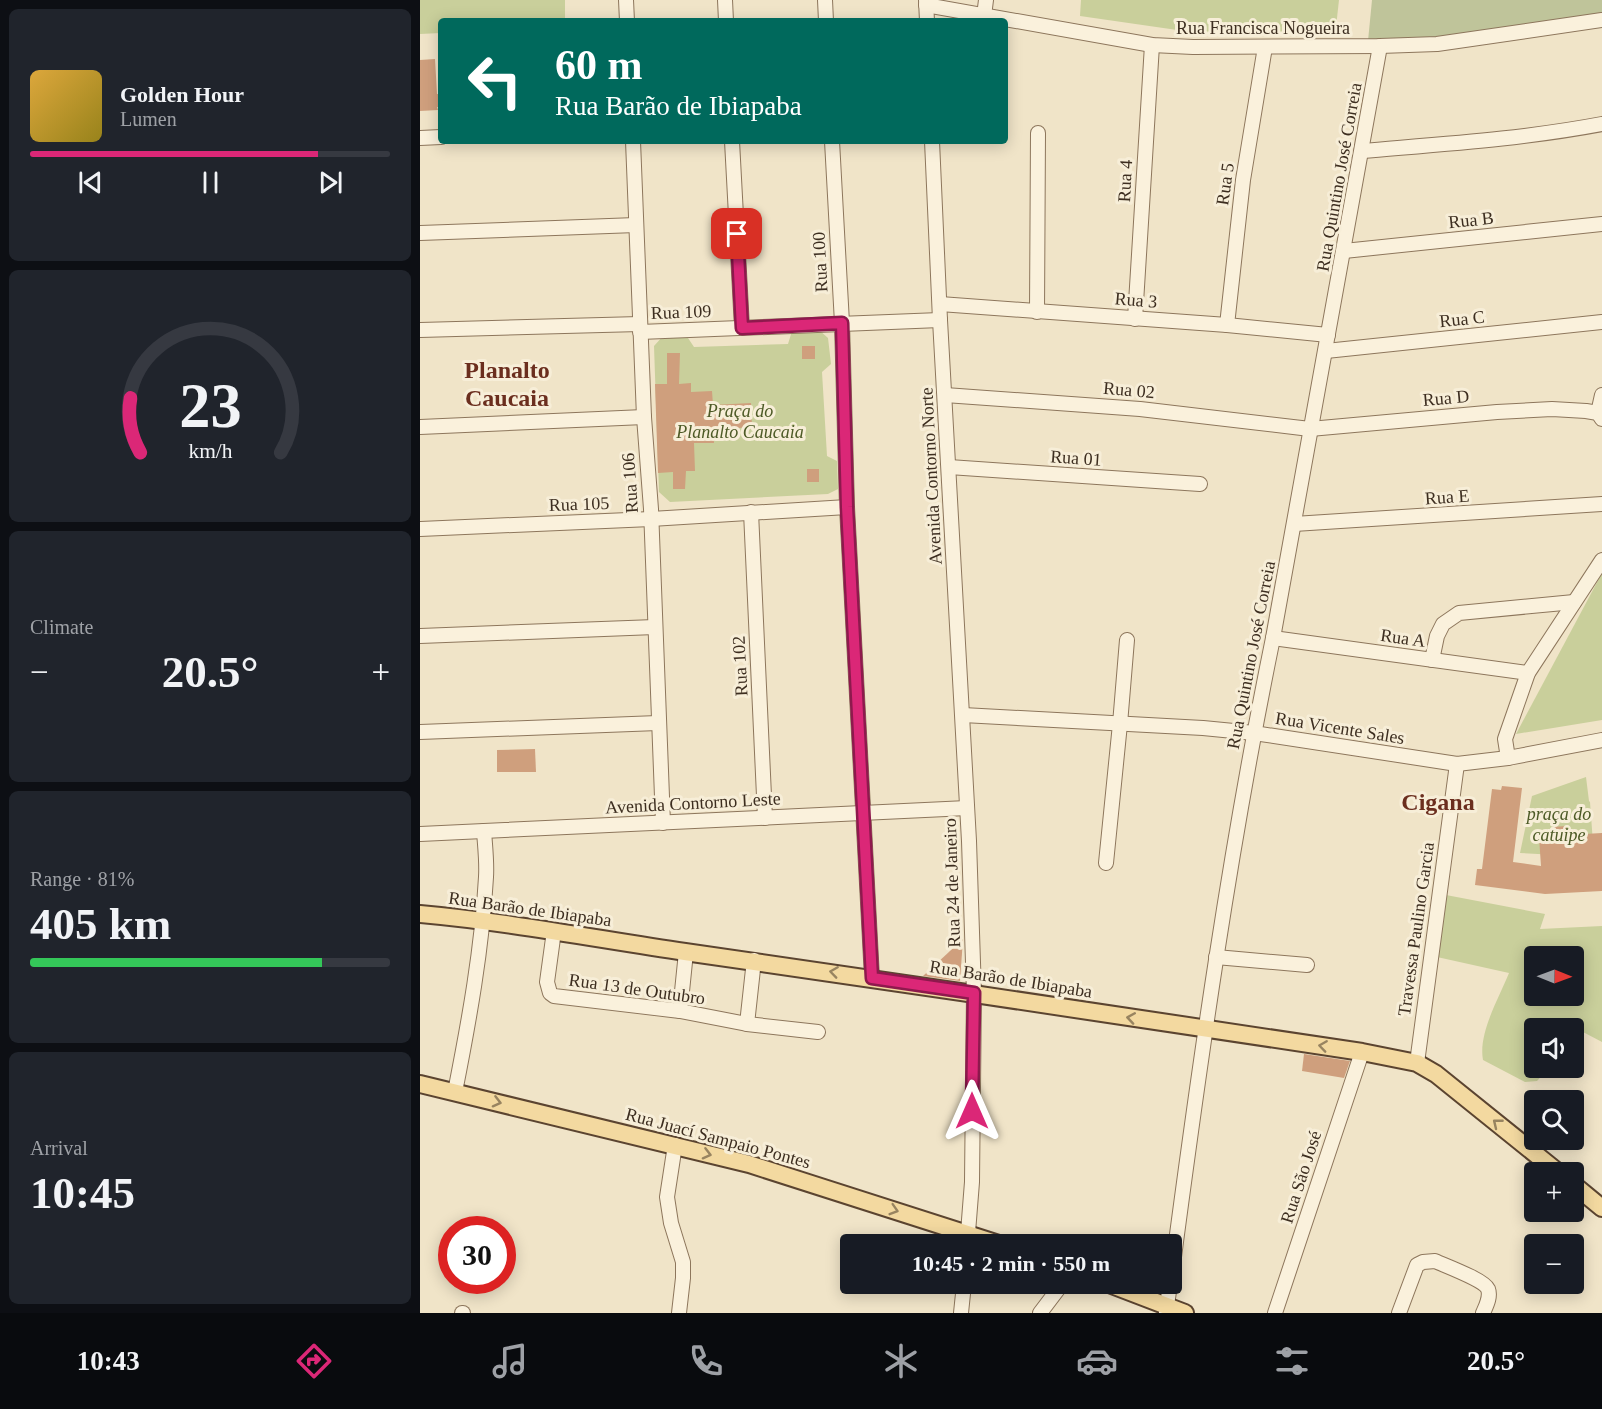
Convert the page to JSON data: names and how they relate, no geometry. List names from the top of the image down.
{
  "streets": {
    "main road": ["Rua Barão de Ibiapaba", "Rua Juací Sampaio Pontes"],
    "street": [
      "Rua Francisca Nogueira",
      "Rua Quintino José Correia",
      "Rua 4",
      "Rua 5",
      "Rua B",
      "Rua 100",
      "Rua 3",
      "Rua 109",
      "Rua C",
      "Rua 02",
      "Rua D",
      "Rua 01",
      "Avenida Contorno Norte",
      "Rua 106",
      "Rua E",
      "Rua 105",
      "Rua A",
      "Rua 102",
      "Rua Vicente Sales",
      "Avenida Contorno Leste",
      "Rua 24 de Janeiro",
      "Travessa Paulino Garcia",
      "Rua 13 de Outubro",
      "Rua São José"
    ]
  },
  "crossings": [
    ["Rua Francisca Nogueira", "Rua Quintino José Correia"],
    ["Rua Francisca Nogueira", "Rua 4"],
    ["Rua Francisca Nogueira", "Rua 5"],
    ["Rua Quintino José Correia", "Rua B"],
    ["Rua Quintino José Correia", "Rua 3"],
    ["Rua Quintino José Correia", "Rua C"],
    ["Rua Quintino José Correia", "Rua 02"],
    ["Rua Quintino José Correia", "Rua D"],
    ["Rua Quintino José Correia", "Rua E"],
    ["Rua Quintino José Correia", "Rua A"],
    ["Rua Quintino José Correia", "Rua Vicente Sales"],
    ["Rua Quintino José Correia", "Rua Barão de Ibiapaba"],
    ["Rua 4", "Rua 3"],
    ["Rua 5", "Rua 3"],
    ["Rua 100", "Rua 109"],
    ["Rua 100", "Rua 105"],
    ["Rua 100", "Avenida Contorno Leste"],
    ["Rua 100", "Rua Barão de Ibiapaba"],
    ["Rua 3", "Avenida Contorno Norte"],
    ["Rua 109", "Avenida Contorno Norte"],
    ["Rua 109", "Rua 106"],
    ["Rua 02", "Rua D"],
    ["Rua 02", "Avenida Contorno Norte"],
    ["Rua 01", "Avenida Contorno Norte"],
    ["Avenida Contorno Norte", "Rua Vicente Sales"],
    ["Avenida Contorno Norte", "Avenida Contorno Leste"],
    ["Avenida Contorno Norte", "Rua 24 de Janeiro"],
    ["Rua 106", "Rua 105"],
    ["Rua 106", "Avenida Contorno Leste"],
    ["Rua 105", "Rua 102"],
    ["Rua 102", "Avenida Contorno Leste"],
    ["Rua Vicente Sales", "Travessa Paulino Garcia"],
    ["Avenida Contorno Leste", "Rua 24 de Janeiro"],
    ["Rua 24 de Janeiro", "Rua Barão de Ibiapaba"],
    ["Rua Barão de Ibiapaba", "Travessa Paulino Garcia"],
    ["Rua Barão de Ibiapaba", "Rua 13 de Outubro"],
    ["Rua Barão de Ibiapaba", "Rua São José"]
  ],
  "one_way": ["Rua Barão de Ibiapaba", "Rua Juací Sampaio Pontes"],
  "districts": ["Planalto Caucaia", "Cigana"],
  "parks": ["Praça do Planalto Caucaia", "praça do catuipe"],
  "north": "right",
  "page": {
    "turn": ["60 m", "Rua Barão de Ibiapaba"],
    "song": ["Golden Hour", "Lumen"],
    "tile": [
      "Climate",
      ["Range · 81%", "405 km"],
      ["Arrival", "10:45"]
    ],
    "heat": ["−", "20.5°", "+"],
    "map_buttons": ["+", "−"],
    "limit": "30",
    "trip": "10:45 · 2 min · 550 m",
    "tabs": ["10:43", "20.5°"],
    "gauge": ["23", "km/h"]
  }
}
